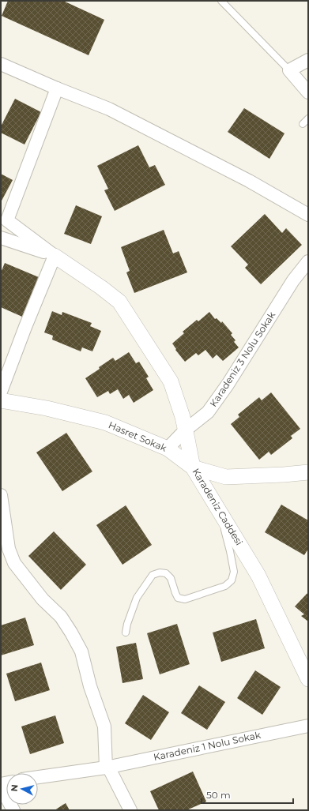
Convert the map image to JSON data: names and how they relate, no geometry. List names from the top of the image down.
{
  "streets": {
    "street": [
      "Karadeniz 3 Nolu Sokak",
      "Hasret Sokak",
      "Karadeniz Caddesi",
      "Karadeniz 1 Nolu Sokak"
    ]
  },
  "crossings": [
    ["Karadeniz 3 Nolu Sokak", "Hasret Sokak"],
    ["Karadeniz 3 Nolu Sokak", "Karadeniz Caddesi"],
    ["Hasret Sokak", "Karadeniz Caddesi"]
  ],
  "scale_bar": "50 m",
  "north": "left"
}
